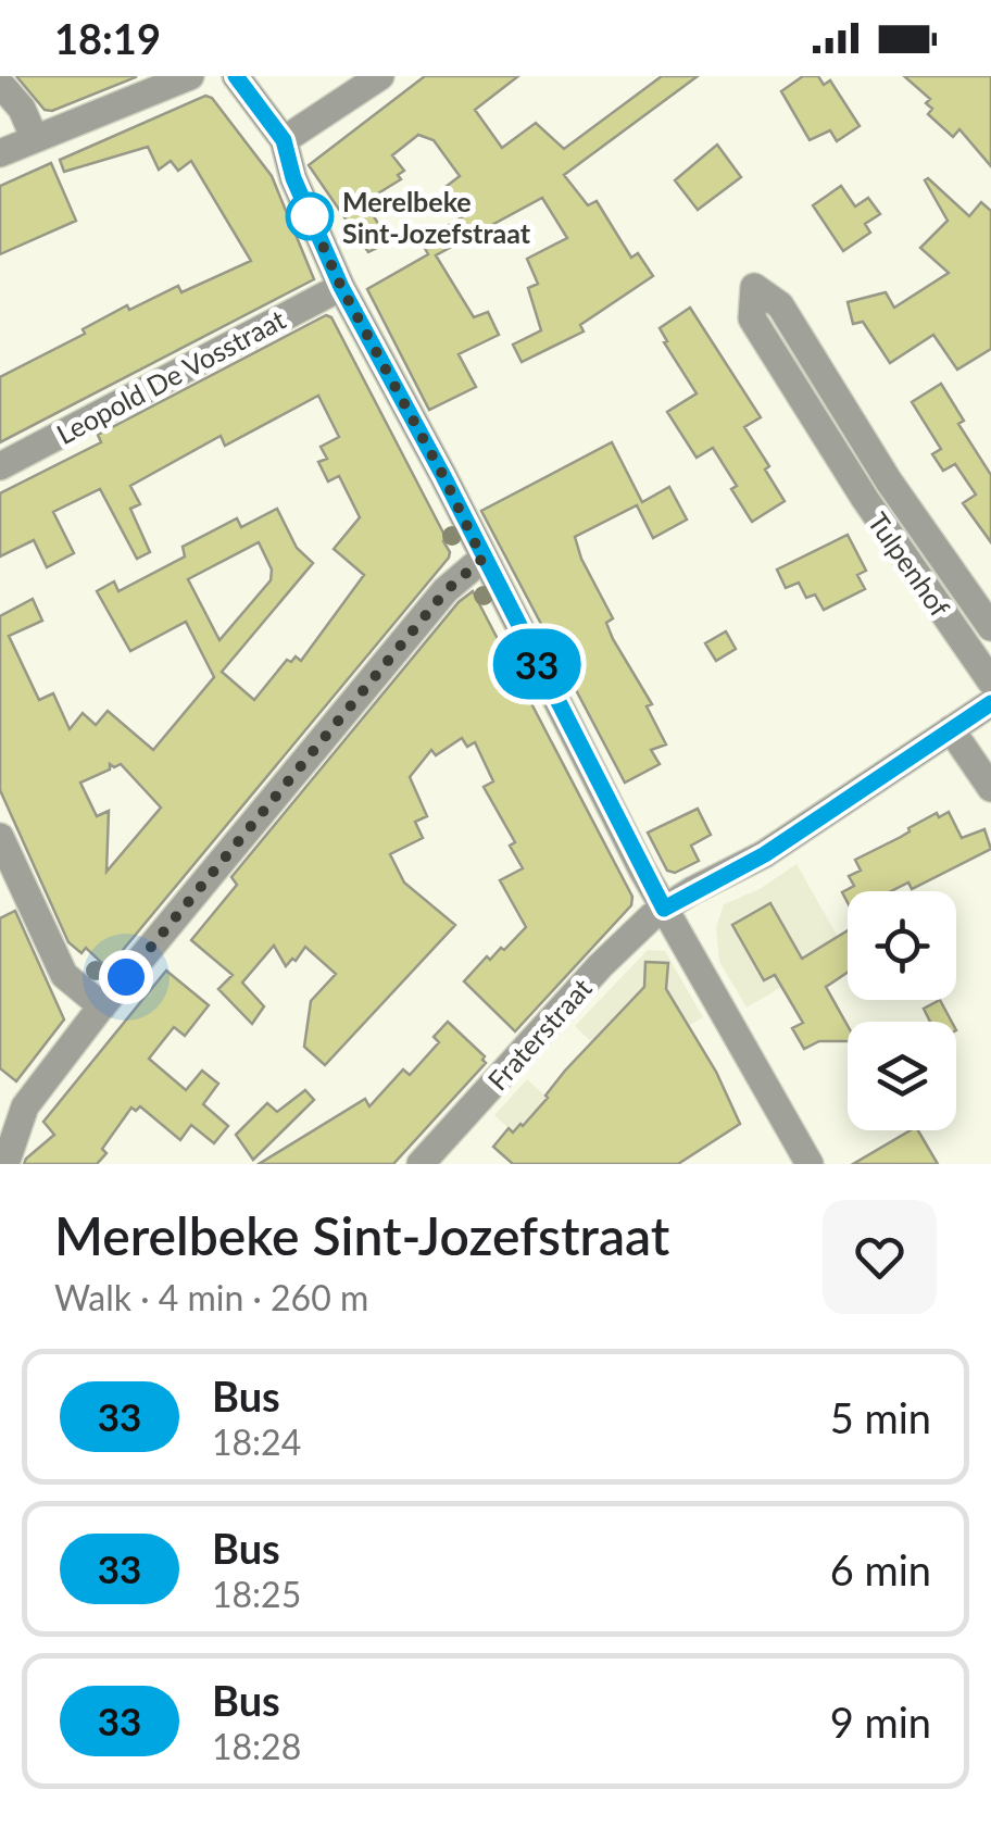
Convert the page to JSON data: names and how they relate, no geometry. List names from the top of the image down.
{
  "streets": {
    "street": ["Leopold De Vosstraat", "Tulpenhof", "Fraterstraat"]
  },
  "places": ["Merelbeke Sint-Jozefstraat"],
  "lines": ["bus line 33"],
  "page": {
    "status": "18:19",
    "on_map": "33",
    "heading": ["Merelbeke Sint-Jozefstraat", "Walk · 4 min · 260 m"],
    "list": [
      {
        "mark": "33",
        "name": "Bus",
        "note": "18:24",
        "value": "5 min"
      },
      {
        "mark": "33",
        "name": "Bus",
        "note": "18:25",
        "value": "6 min"
      },
      {
        "mark": "33",
        "name": "Bus",
        "note": "18:28",
        "value": "9 min"
      }
    ]
  }
}
